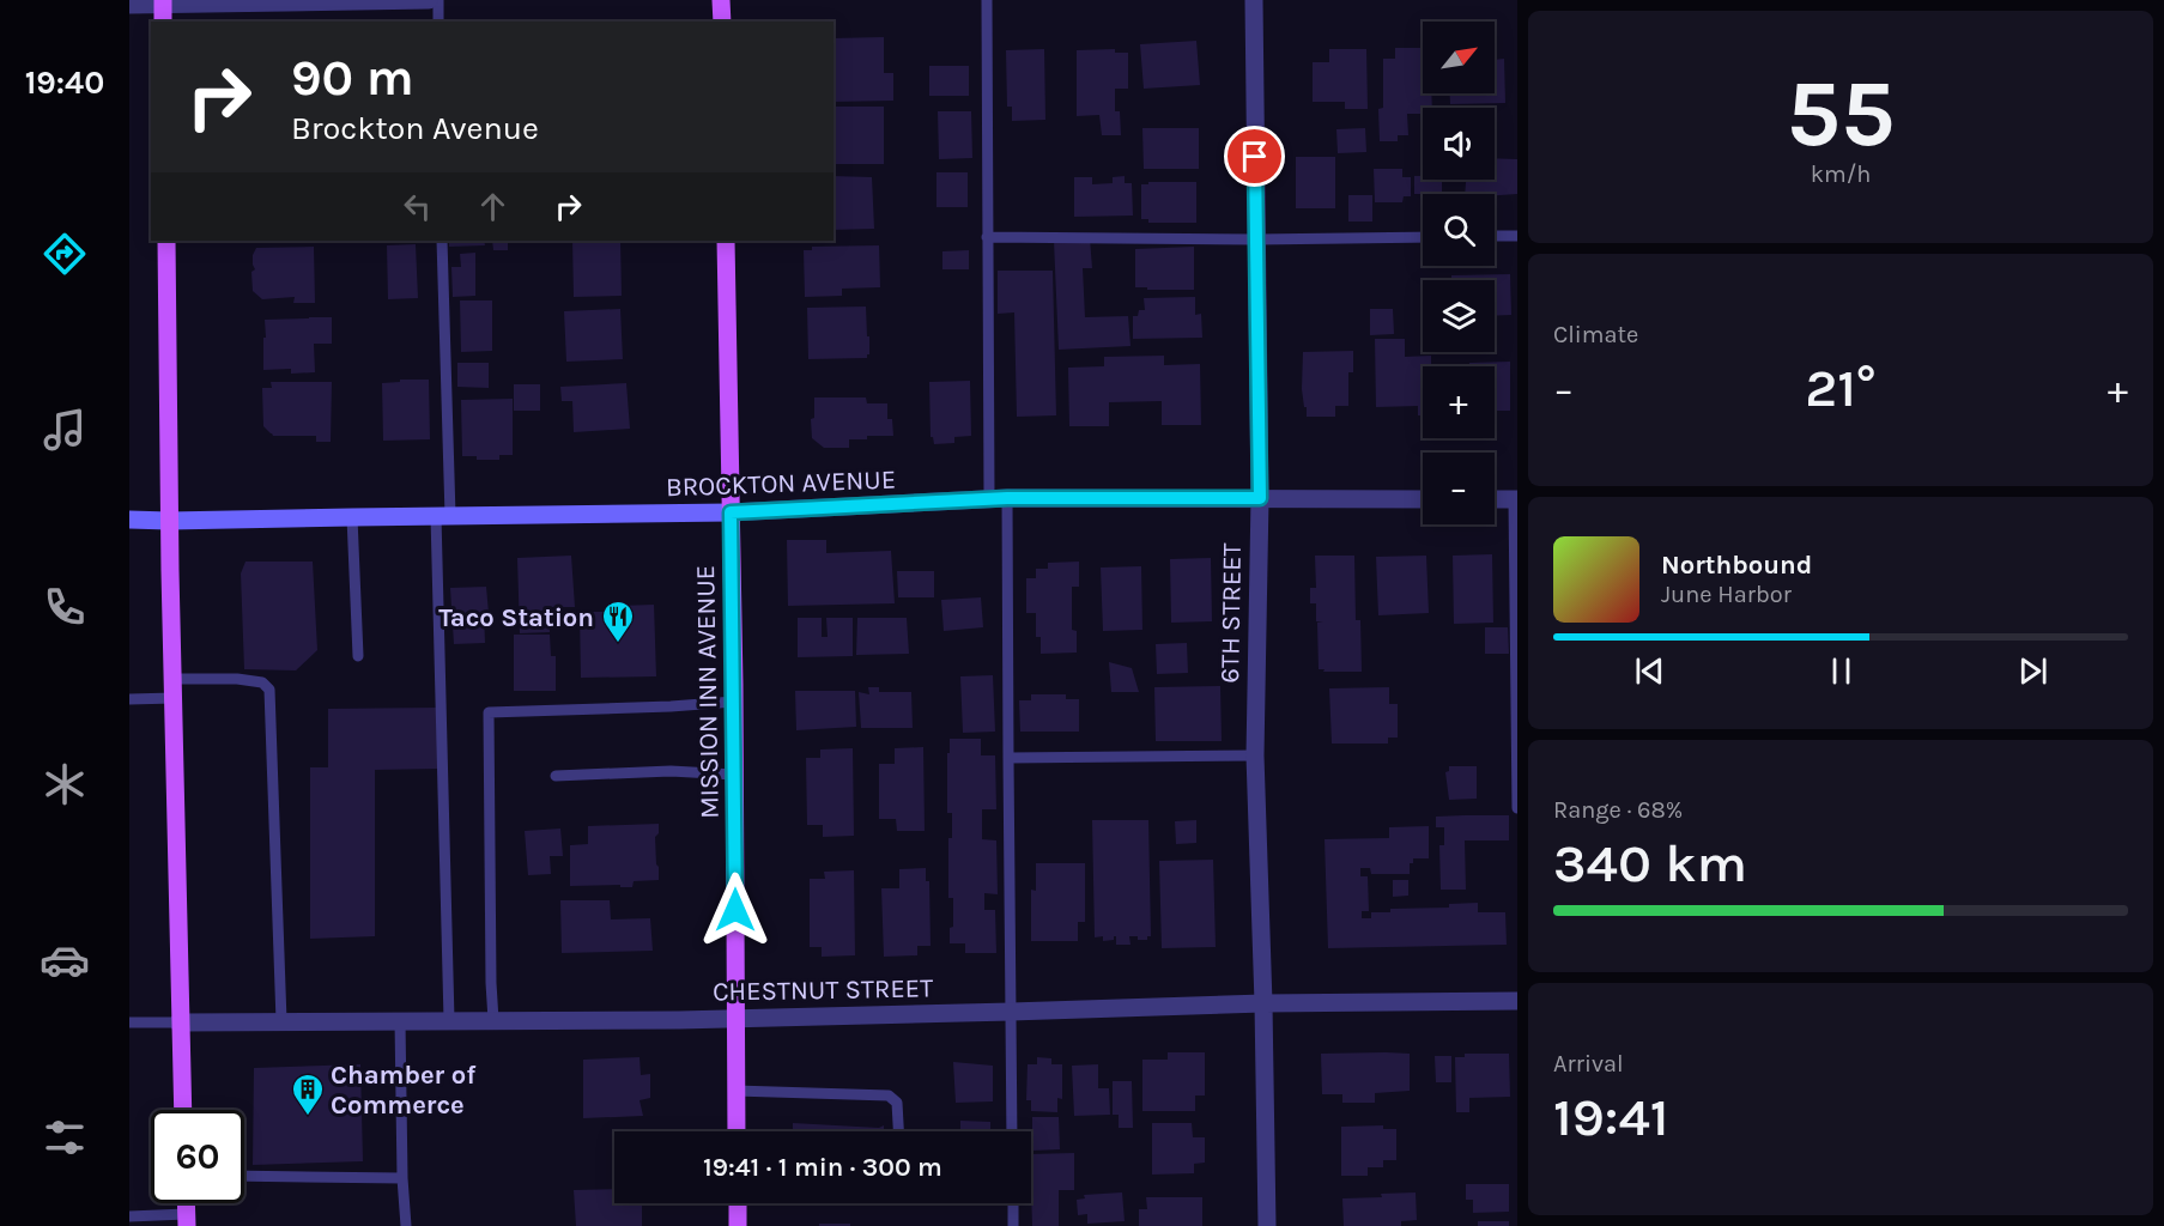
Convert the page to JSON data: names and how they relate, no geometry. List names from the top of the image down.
{
  "streets": {
    "main road": ["BROCKTON AVENUE", "MISSION INN AVENUE"],
    "street": ["6TH STREET", "CHESTNUT STREET"]
  },
  "crossings": [
    ["BROCKTON AVENUE", "6TH STREET"],
    ["BROCKTON AVENUE", "MISSION INN AVENUE"],
    ["6TH STREET", "CHESTNUT STREET"],
    ["MISSION INN AVENUE", "CHESTNUT STREET"]
  ],
  "places": {
    "restaurant": ["Taco Station"],
    "building": ["Chamber of Commerce"]
  },
  "north": "top right",
  "page": {
    "tabs": "19:40",
    "tile": [
      ["55", "km/h"],
      "Climate",
      ["Range · 68%", "340 km"],
      ["Arrival", "19:41"]
    ],
    "map_buttons": ["+", "−"],
    "turn": ["90 m", "Brockton Avenue"],
    "heat": ["−", "21°", "+"],
    "song": ["Northbound", "June Harbor"],
    "limit": "60",
    "trip": "19:41 · 1 min · 300 m"
  }
}
